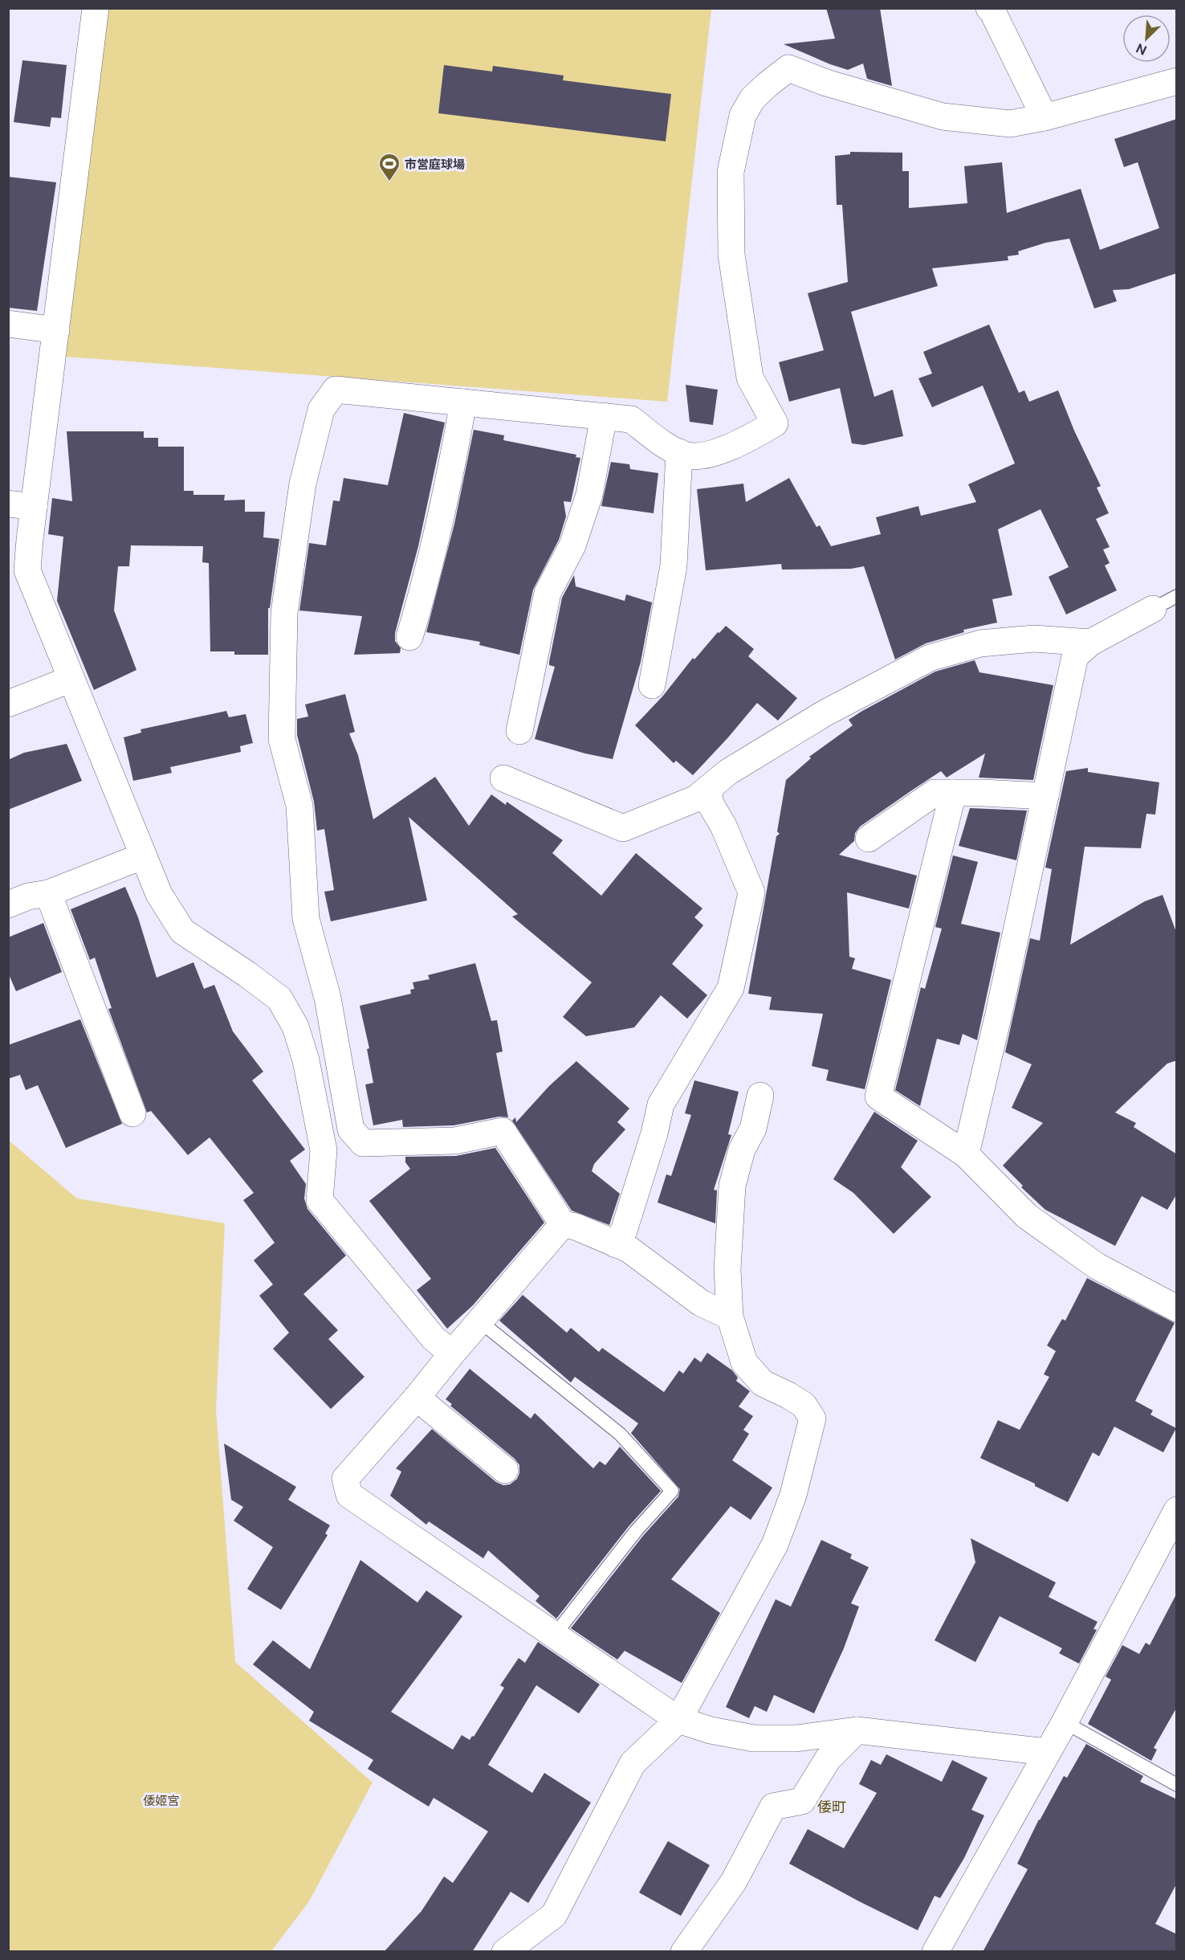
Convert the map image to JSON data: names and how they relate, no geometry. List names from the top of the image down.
{
  "districts": ["倭町"],
  "parks": ["倭姬宮"],
  "places": {
    "sports": ["市営庭球場"]
  },
  "north": "bottom left"
}
